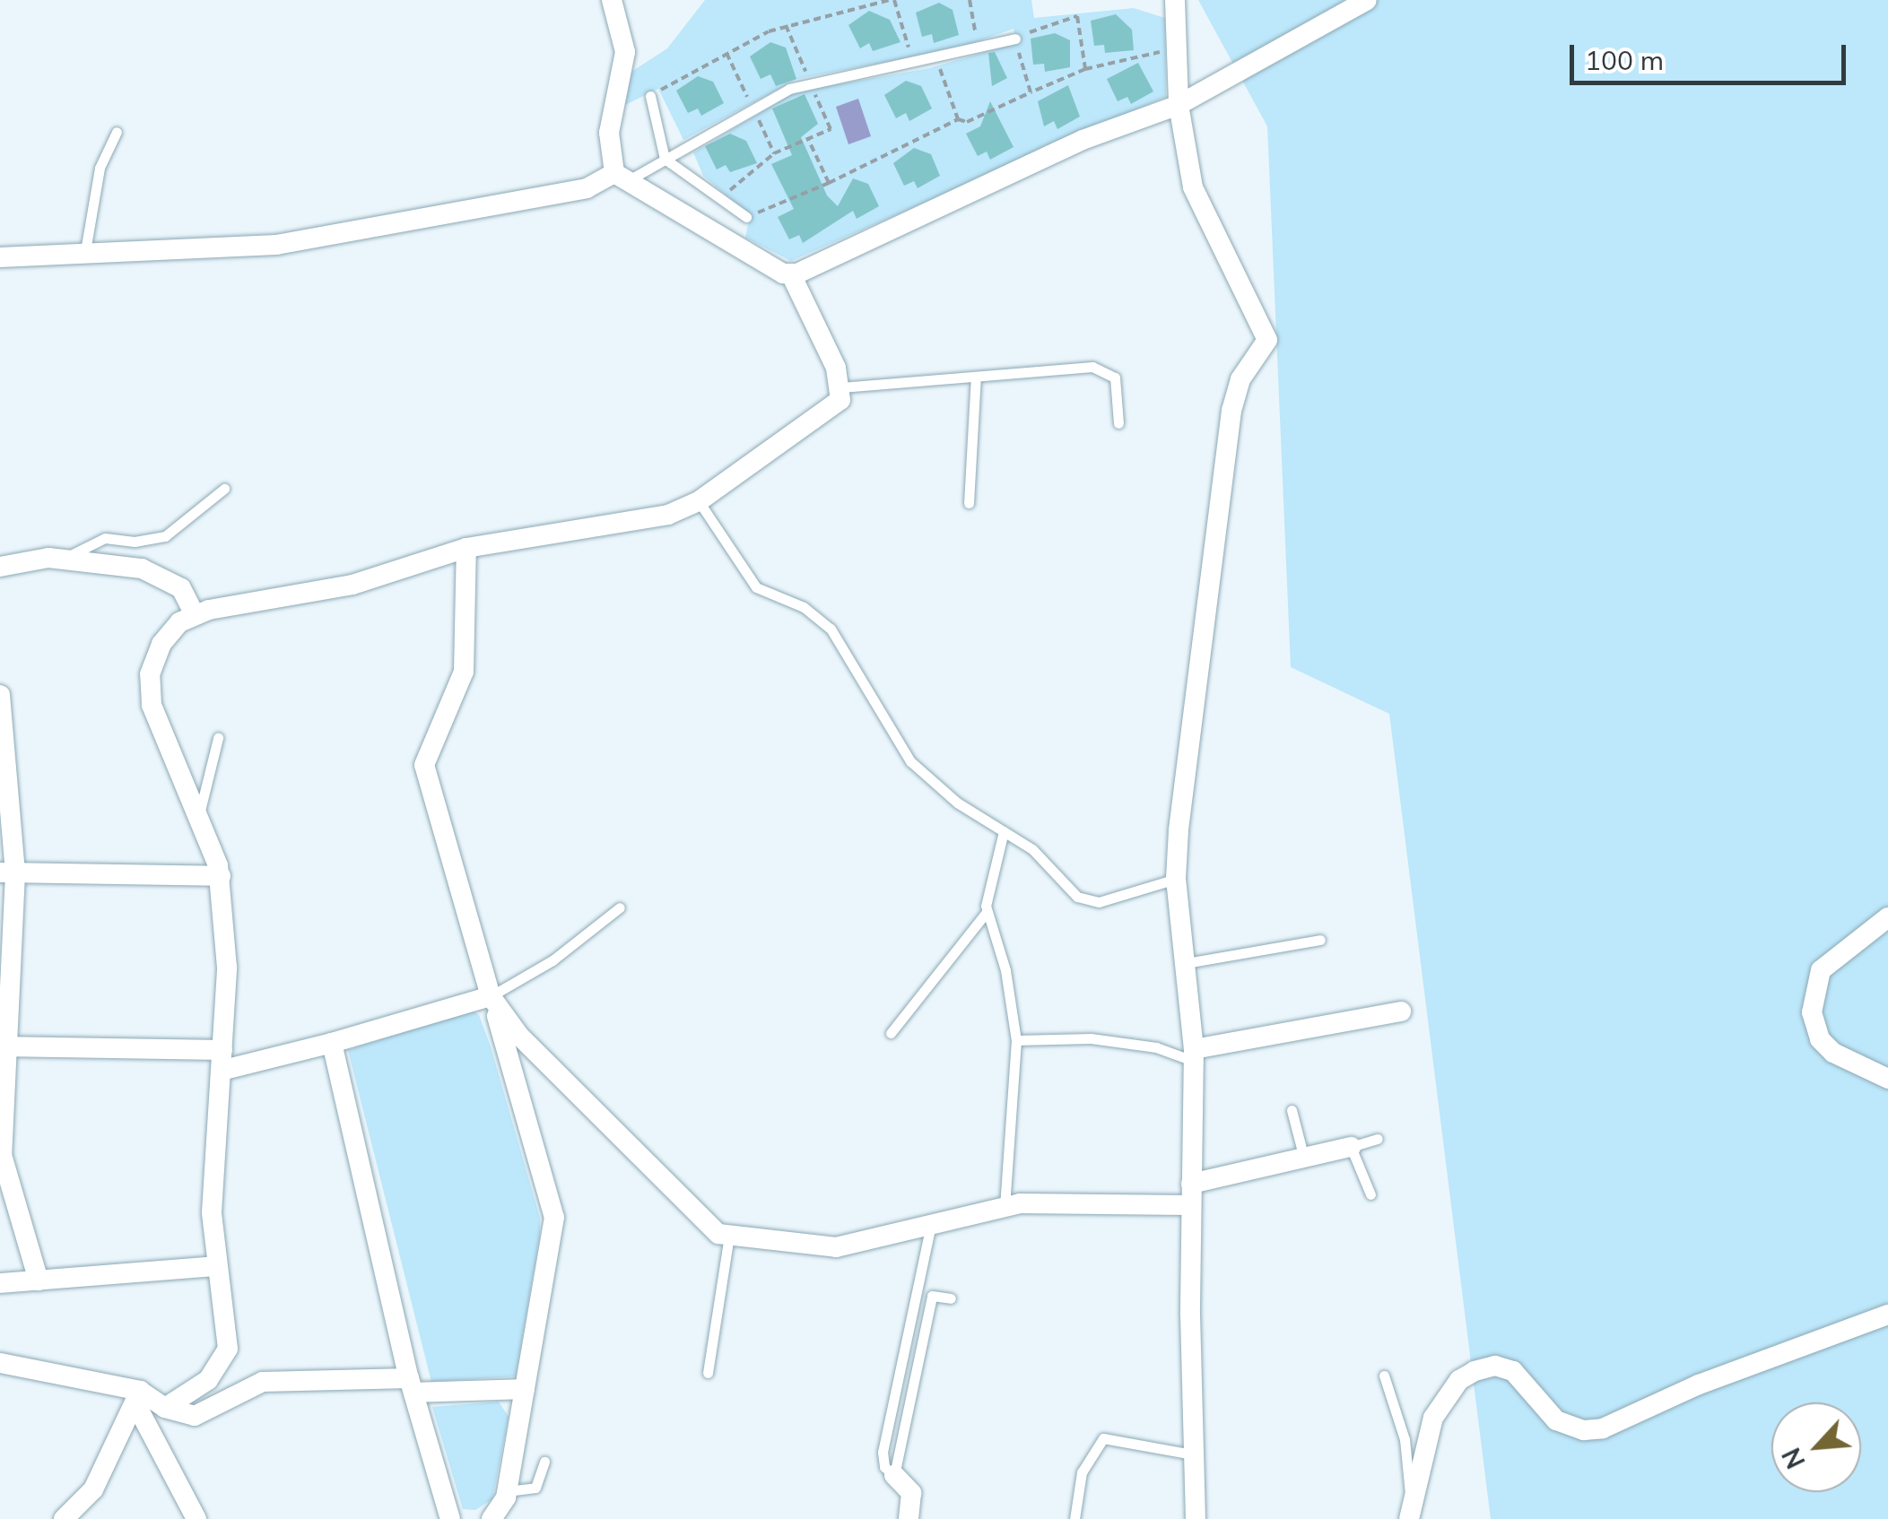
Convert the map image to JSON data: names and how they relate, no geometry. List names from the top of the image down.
{
  "scale_bar": "100 m",
  "north": "bottom left"
}
